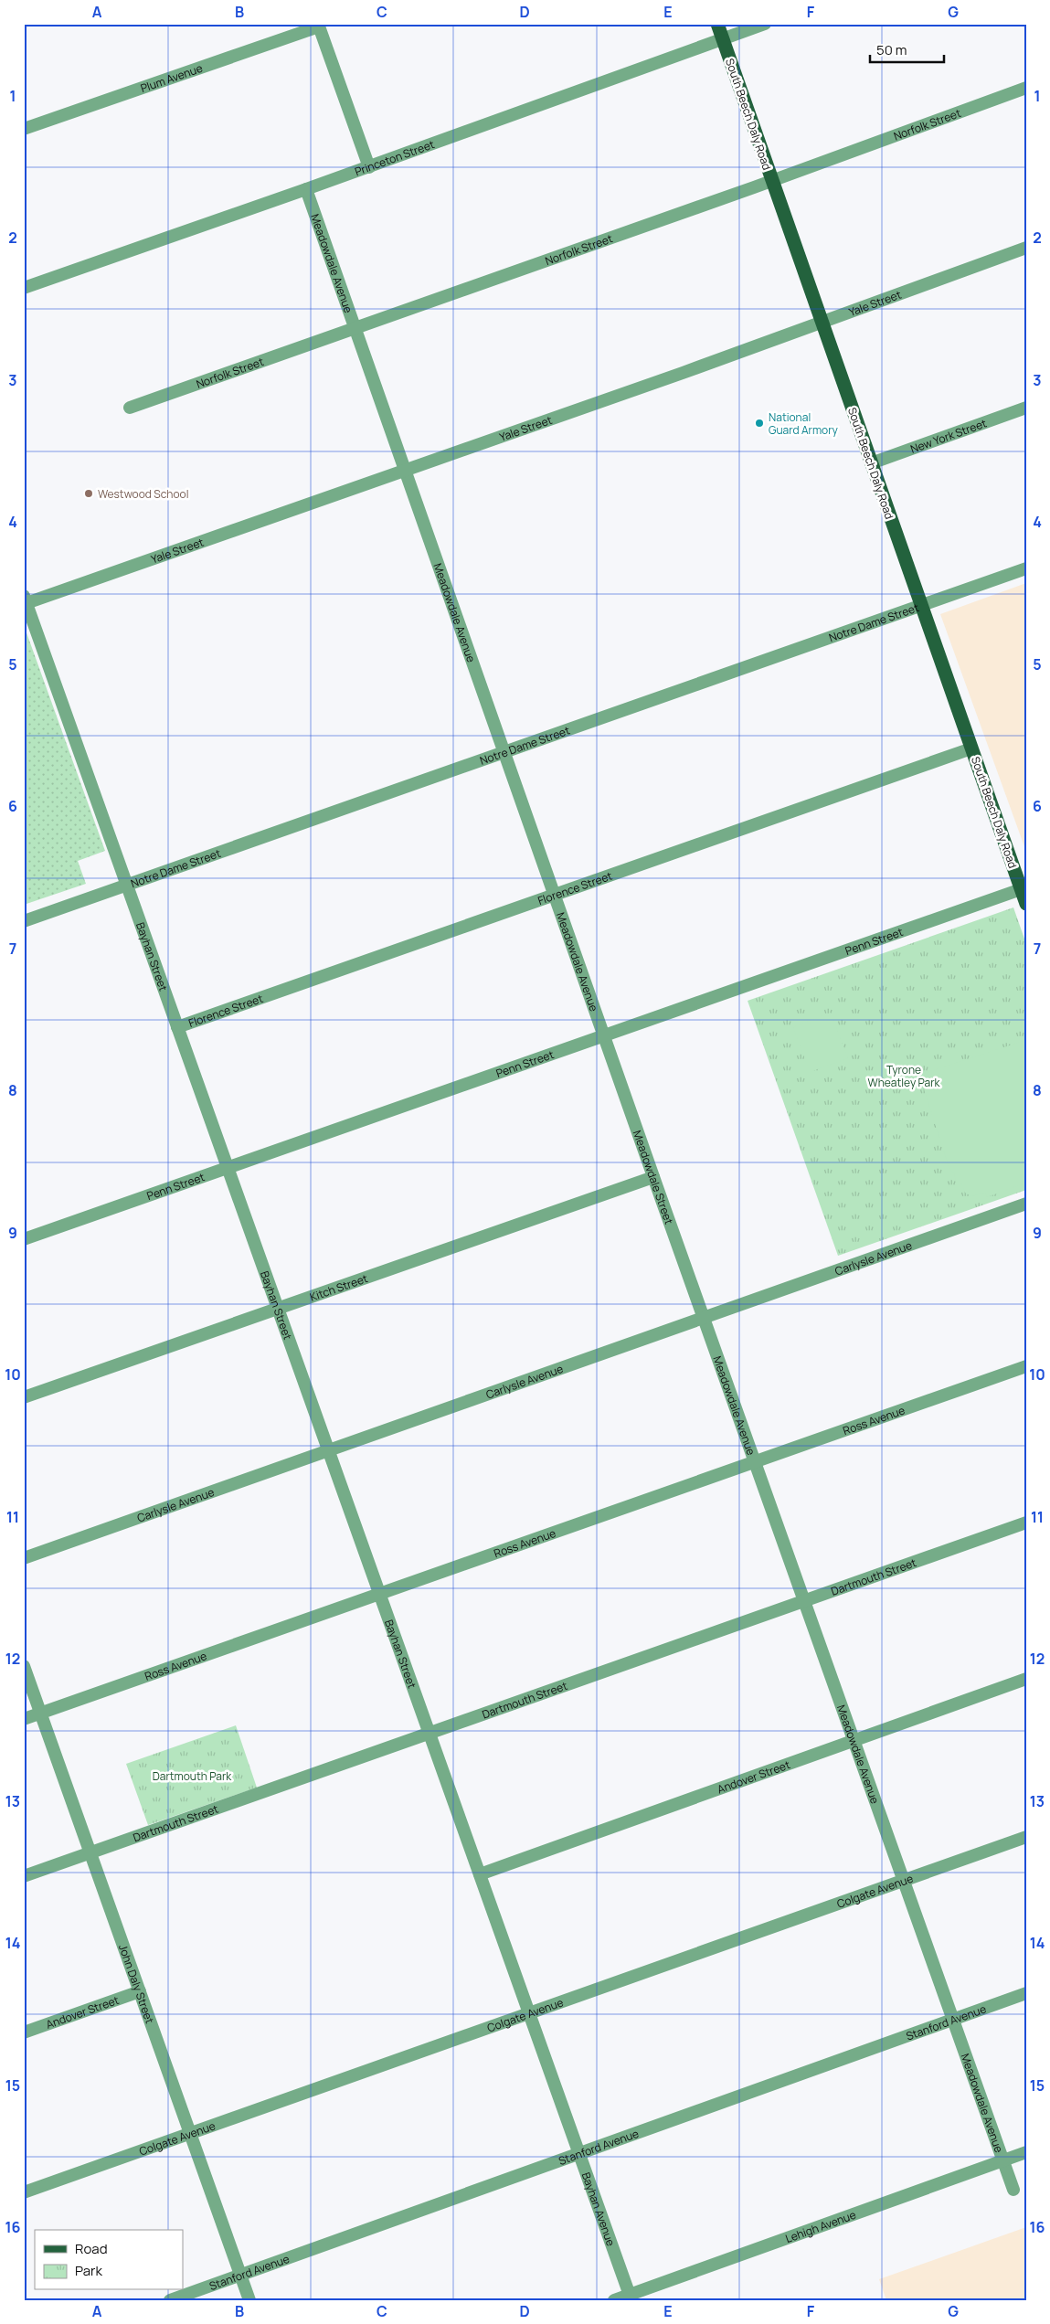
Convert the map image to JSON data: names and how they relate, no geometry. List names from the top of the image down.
{
  "streets": {
    "main road": ["South Beech Daly Road"],
    "street": [
      "Plum Avenue",
      "Norfolk Street",
      "Princeton Street",
      "Meadowdale Avenue",
      "Yale Street",
      "New York Street",
      "Notre Dame Street",
      "Florence Street",
      "Penn Street",
      "Bayhan Street",
      "Meadowdale Street",
      "Carlysle Avenue",
      "Kitch Street",
      "Ross Avenue",
      "Dartmouth Street",
      "Andover Street",
      "Colgate Avenue",
      "John Daly Street",
      "Stanford Avenue",
      "Bayhan Avenue",
      "Lehigh Avenue"
    ]
  },
  "crossings": [
    ["South Beech Daly Road", "Norfolk Street"],
    ["South Beech Daly Road", "Princeton Street"],
    ["South Beech Daly Road", "Yale Street"],
    ["South Beech Daly Road", "New York Street"],
    ["South Beech Daly Road", "Notre Dame Street"],
    ["South Beech Daly Road", "Florence Street"],
    ["South Beech Daly Road", "Penn Street"],
    ["Norfolk Street", "Meadowdale Avenue"],
    ["Princeton Street", "Meadowdale Avenue"],
    ["Meadowdale Avenue", "Yale Street"],
    ["Meadowdale Avenue", "Notre Dame Street"],
    ["Meadowdale Avenue", "Florence Street"],
    ["Meadowdale Avenue", "Penn Street"],
    ["Meadowdale Avenue", "Meadowdale Street"],
    ["Meadowdale Avenue", "Carlysle Avenue"],
    ["Meadowdale Avenue", "Ross Avenue"],
    ["Meadowdale Avenue", "Dartmouth Street"],
    ["Meadowdale Avenue", "Andover Street"],
    ["Meadowdale Avenue", "Colgate Avenue"],
    ["Meadowdale Avenue", "Stanford Avenue"],
    ["Meadowdale Avenue", "Lehigh Avenue"],
    ["Yale Street", "Bayhan Street"],
    ["Notre Dame Street", "Bayhan Street"],
    ["Florence Street", "Bayhan Street"],
    ["Penn Street", "Bayhan Street"],
    ["Penn Street", "Meadowdale Street"],
    ["Bayhan Street", "Carlysle Avenue"],
    ["Bayhan Street", "Kitch Street"],
    ["Bayhan Street", "Ross Avenue"],
    ["Bayhan Street", "Dartmouth Street"],
    ["Bayhan Street", "Andover Street"],
    ["Bayhan Street", "Colgate Avenue"],
    ["Bayhan Street", "Bayhan Avenue"],
    ["Meadowdale Street", "Carlysle Avenue"],
    ["Meadowdale Street", "Kitch Street"],
    ["Ross Avenue", "John Daly Street"],
    ["Dartmouth Street", "John Daly Street"],
    ["Andover Street", "John Daly Street"],
    ["Colgate Avenue", "John Daly Street"],
    ["Colgate Avenue", "Bayhan Avenue"],
    ["John Daly Street", "Stanford Avenue"],
    ["Stanford Avenue", "Bayhan Avenue"],
    ["Bayhan Avenue", "Lehigh Avenue"]
  ],
  "parks": ["Tyrone Wheatley Park", "Dartmouth Park"],
  "places": ["National Guard Armory", "Westwood School"],
  "legend": ["Road", "Park"],
  "scale_bar": "50 m",
  "grid": {
    "columns": [
      "A",
      "B",
      "C",
      "D",
      "E",
      "F",
      "G"
    ],
    "rows": [
      "1",
      "2",
      "3",
      "4",
      "5",
      "6",
      "7",
      "8",
      "9",
      "10",
      "11",
      "12",
      "13",
      "14",
      "15",
      "16"
    ]
  }
}
